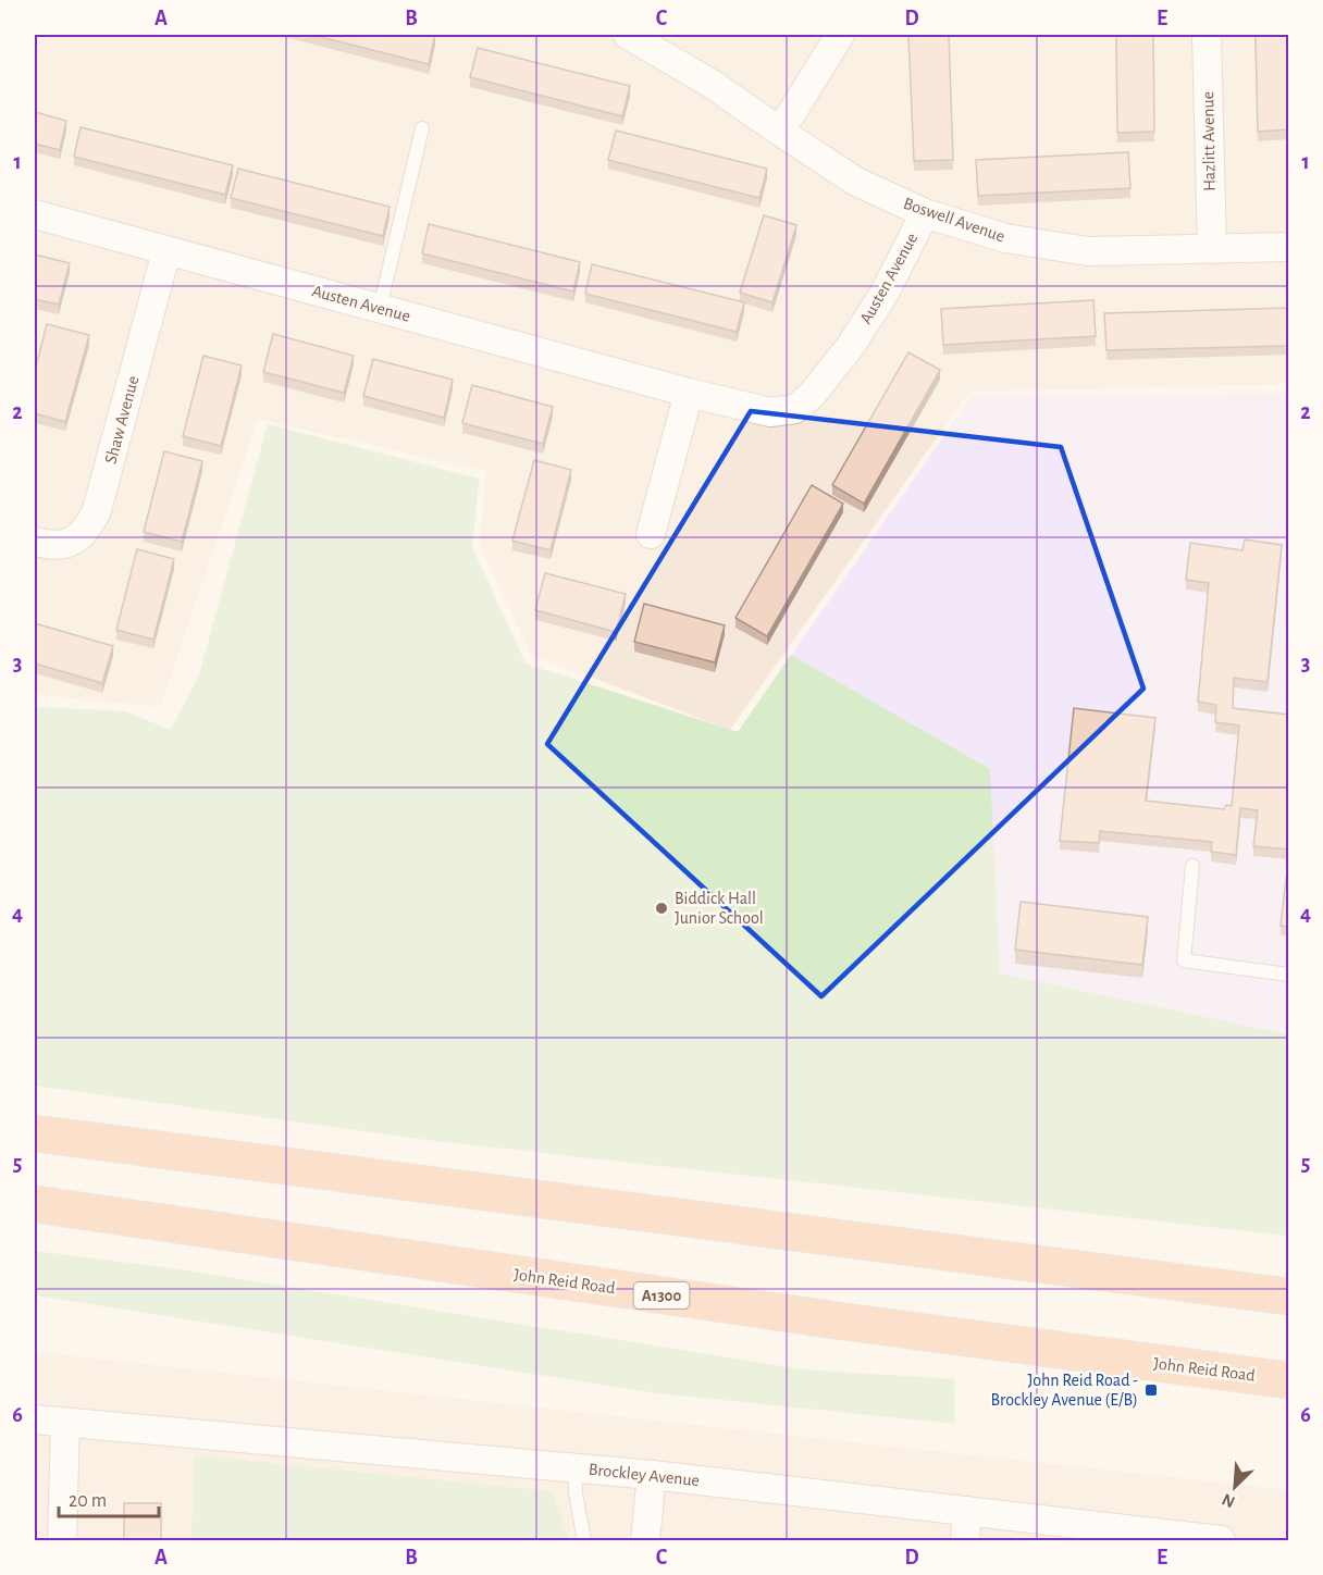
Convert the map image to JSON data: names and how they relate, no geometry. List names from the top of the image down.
{
  "streets": {
    "highway": ["John Reid Road", "A1300"],
    "street": [
      "Hazlitt Avenue",
      "Boswell Avenue",
      "Austen Avenue",
      "Shaw Avenue",
      "Brockley Avenue"
    ]
  },
  "crossings": [
    ["Hazlitt Avenue", "Boswell Avenue"],
    ["Boswell Avenue", "Austen Avenue"],
    ["Austen Avenue", "Shaw Avenue"]
  ],
  "places": {
    "other": ["Biddick Hall Junior School"],
    "transit": ["John Reid Road - Brockley Avenue (E/B)"]
  },
  "scale_bar": "20 m",
  "north": "bottom left",
  "grid": {
    "columns": [
      "A",
      "B",
      "C",
      "D",
      "E"
    ],
    "rows": [
      "1",
      "2",
      "3",
      "4",
      "5",
      "6"
    ]
  }
}
